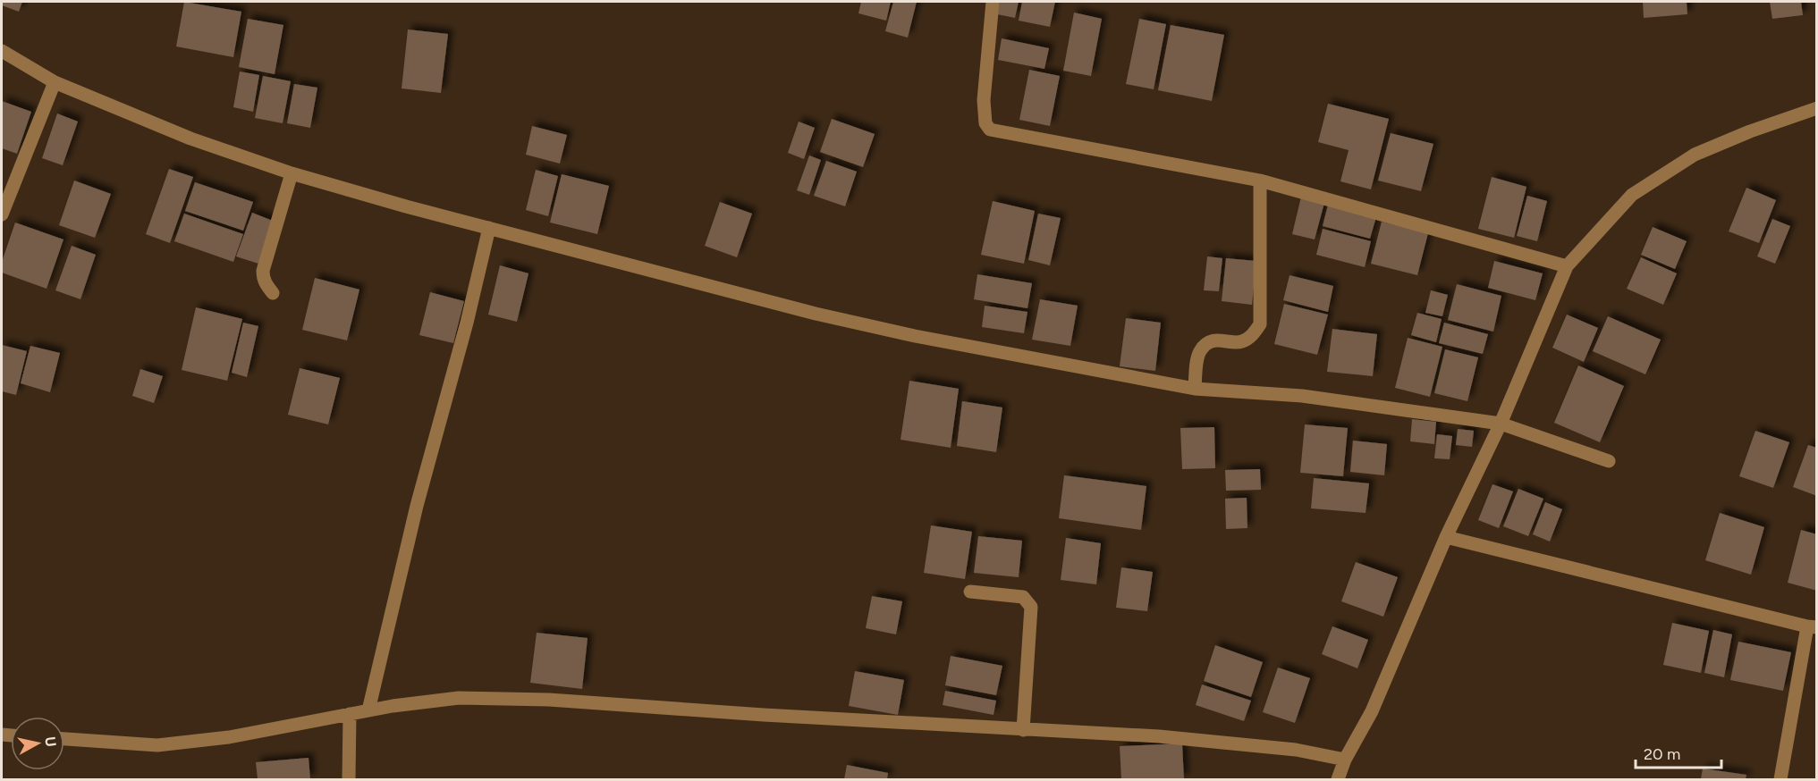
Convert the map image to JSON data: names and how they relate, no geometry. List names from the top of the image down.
{
  "scale_bar": "20 m",
  "north": "right"
}
